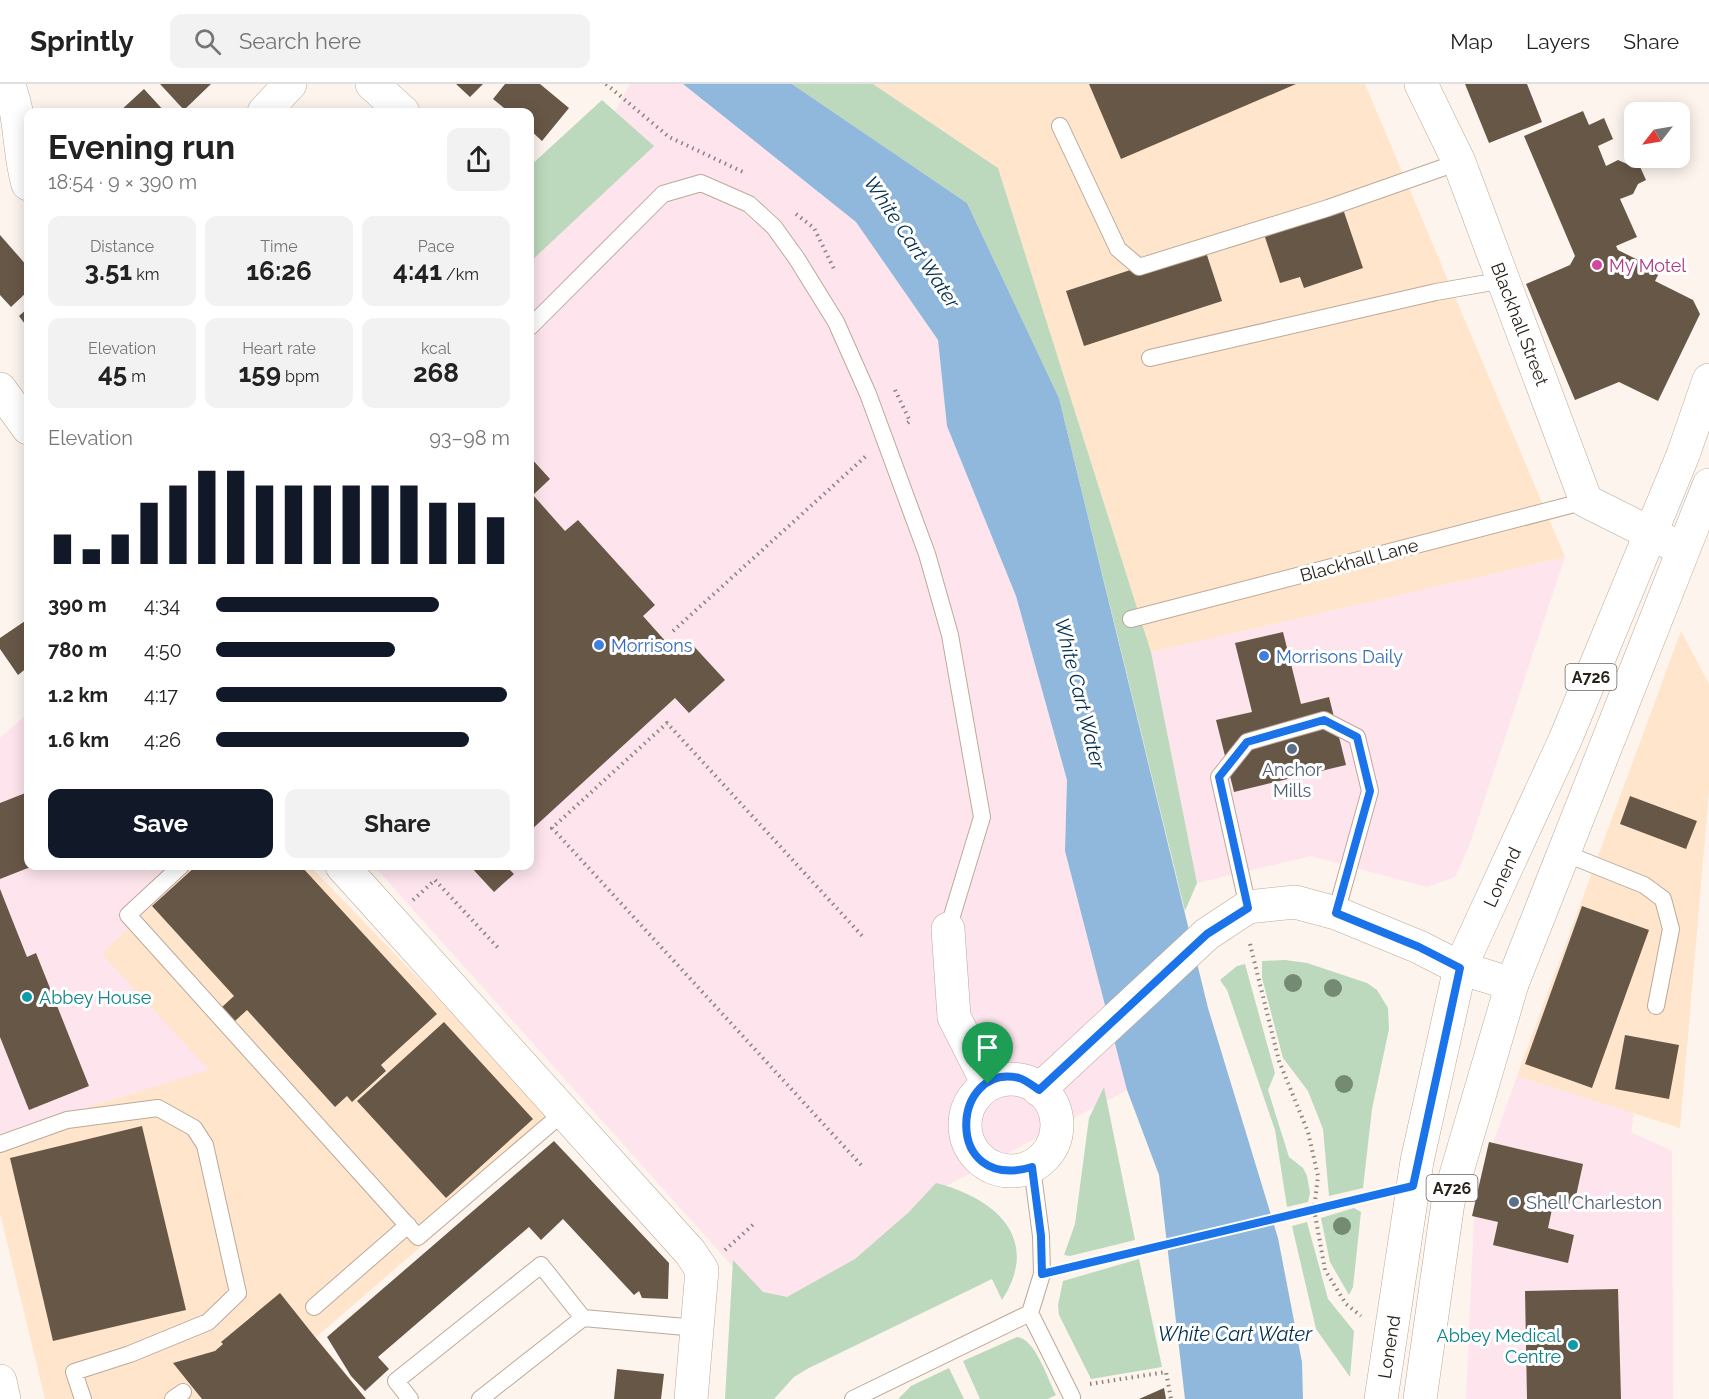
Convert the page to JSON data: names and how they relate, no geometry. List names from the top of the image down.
{
  "streets": {
    "street": ["Blackhall Street", "A726", "Lonend"],
    "lane": ["Blackhall Lane"]
  },
  "crossings": [
    ["Blackhall Street", "Blackhall Lane"]
  ],
  "water": ["White Cart Water"],
  "places": [
    "My Motel",
    "Morrisons",
    "Morrisons Daily",
    "Anchor Mills",
    "Abbey House",
    "Shell Charleston",
    "Abbey Medical Centre"
  ],
  "north": "bottom left",
  "page": {
    "header": "Sprintly",
    "search": "Search here",
    "nav": ["Map", "Layers", "Share"],
    "heading": ["Evening run", "18:54 · 9 × 390 m"],
    "stats": [
      ["Distance", "3.51 km"],
      ["Time", "16:26"],
      ["Pace", "4:41 /km"],
      ["Elevation", "45 m"],
      ["Heart rate", "159 bpm"],
      ["kcal", "268"]
    ],
    "chart": ["Elevation", "93–98 m"],
    "list": [
      {
        "name": "390 m",
        "note": "4:34"
      },
      {
        "name": "780 m",
        "note": "4:50"
      },
      {
        "name": "1.2 km",
        "note": "4:17"
      },
      {
        "name": "1.6 km",
        "note": "4:26"
      }
    ],
    "buttons": ["Save", "Share"]
  }
}
